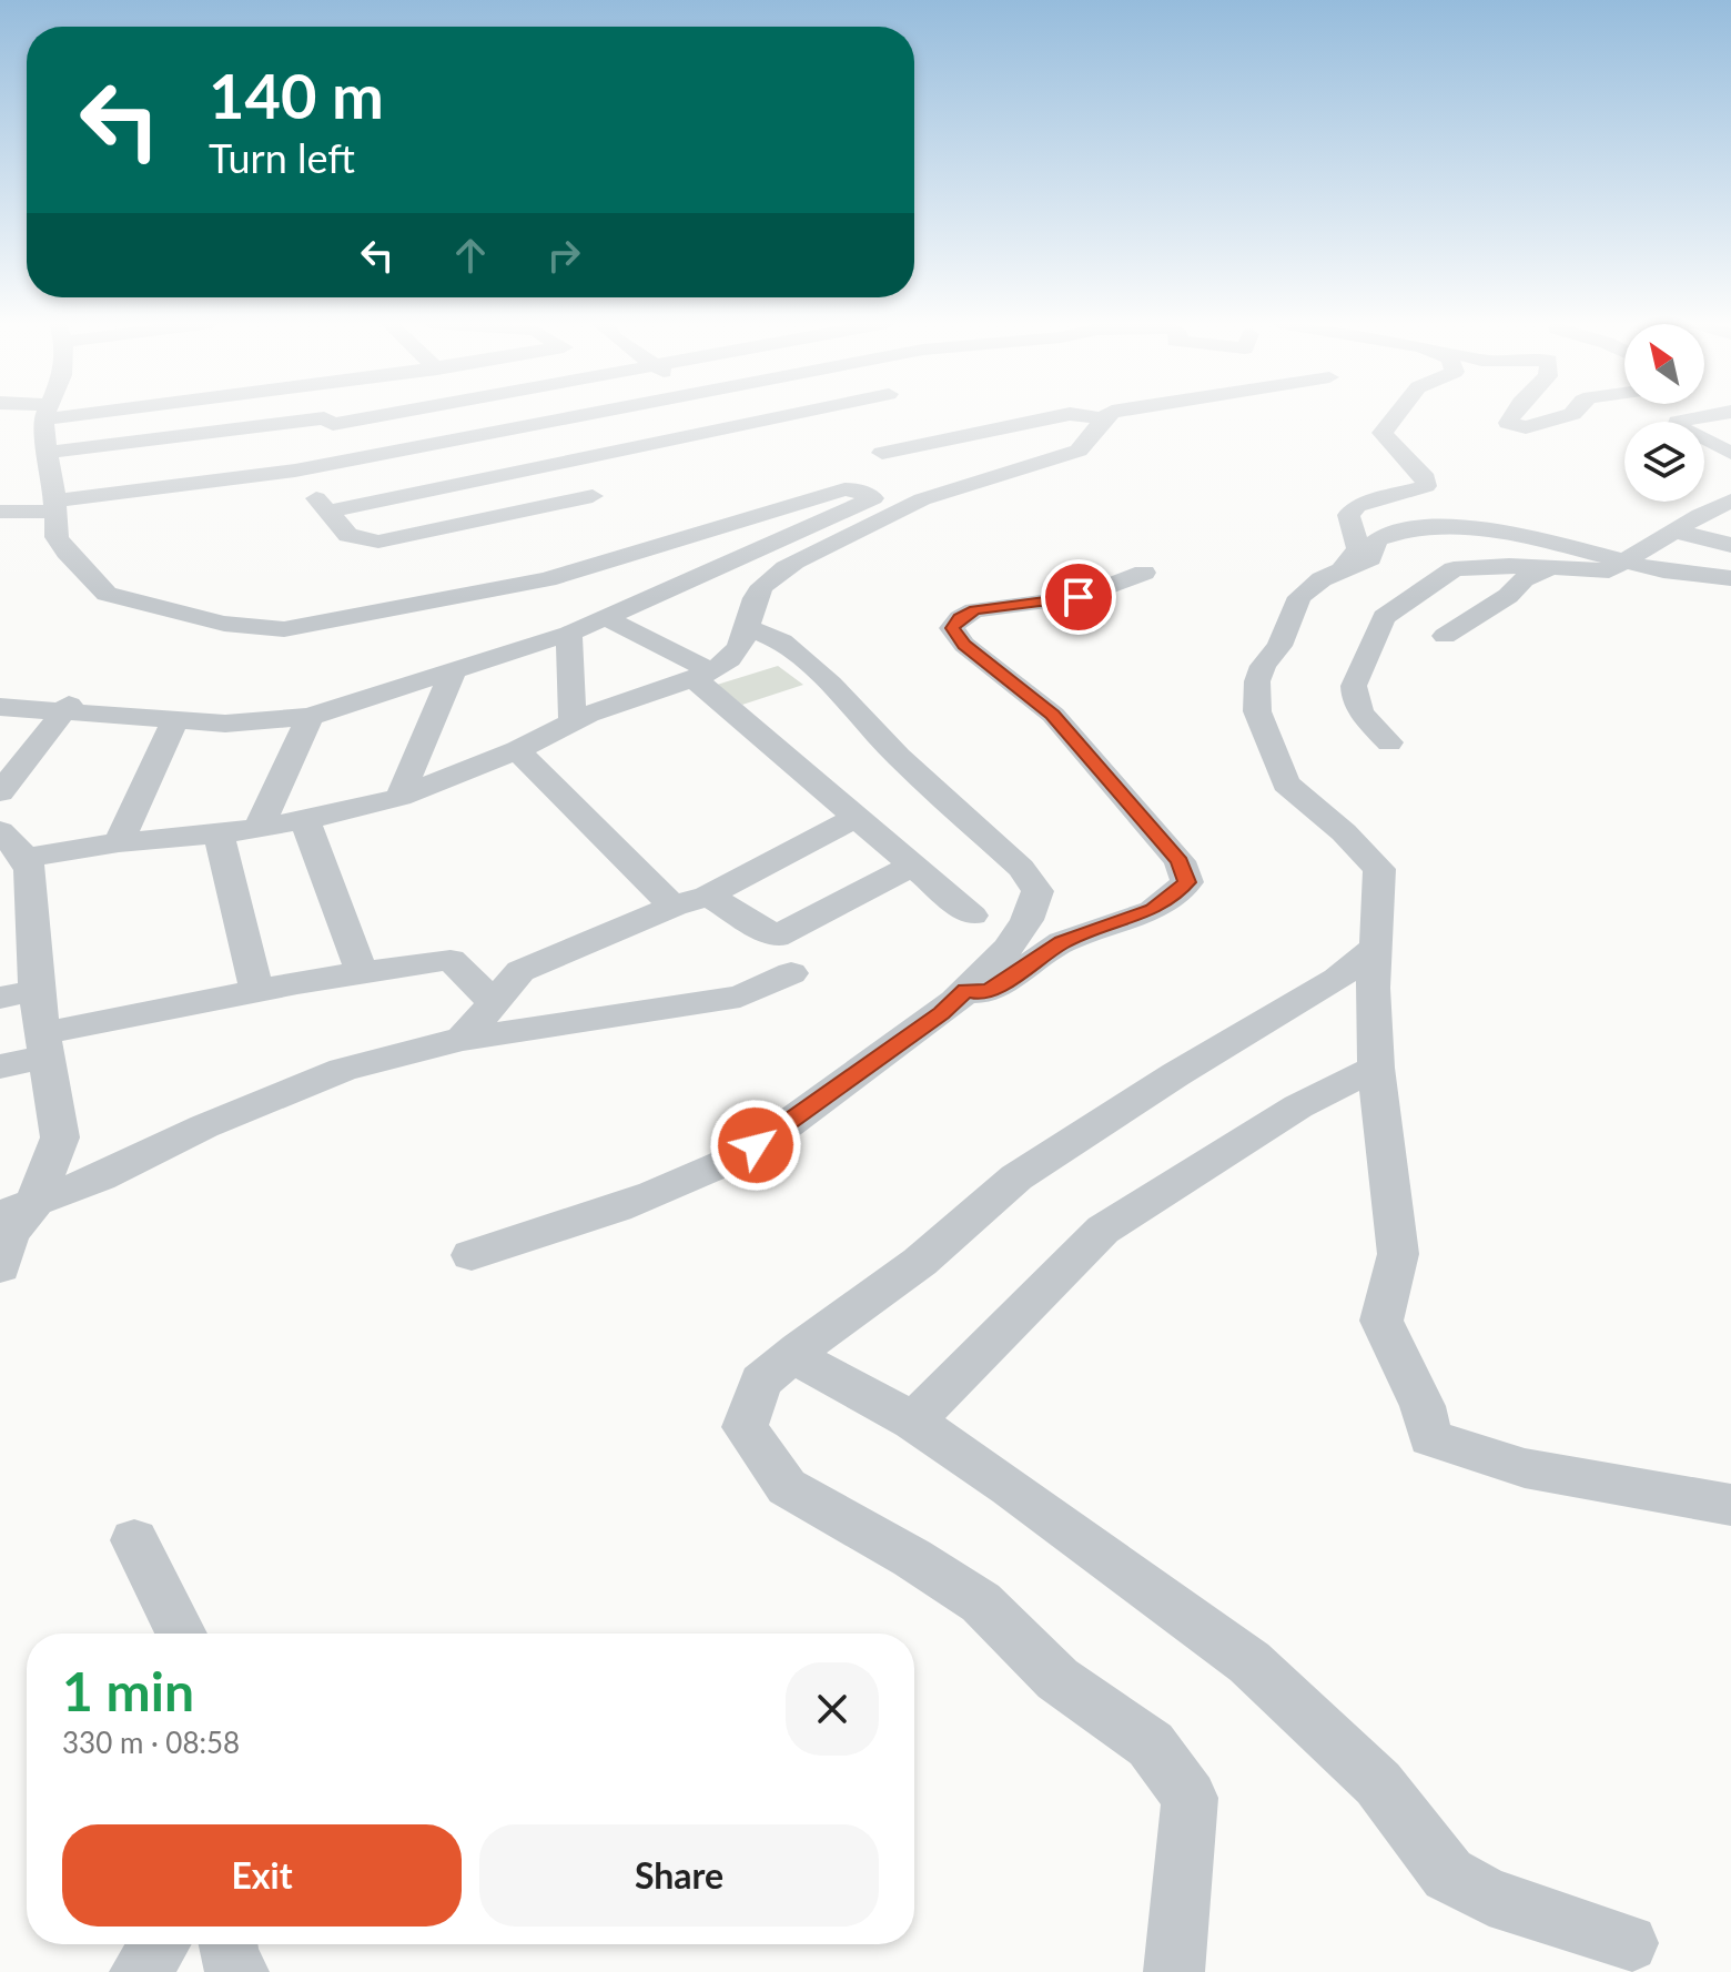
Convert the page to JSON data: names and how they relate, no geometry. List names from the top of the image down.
{
  "north": "top left",
  "page": {
    "turn": ["140 m", "Turn left"],
    "heading": ["1 min", "330 m · 08:58"],
    "buttons": ["Exit", "Share"]
  }
}
